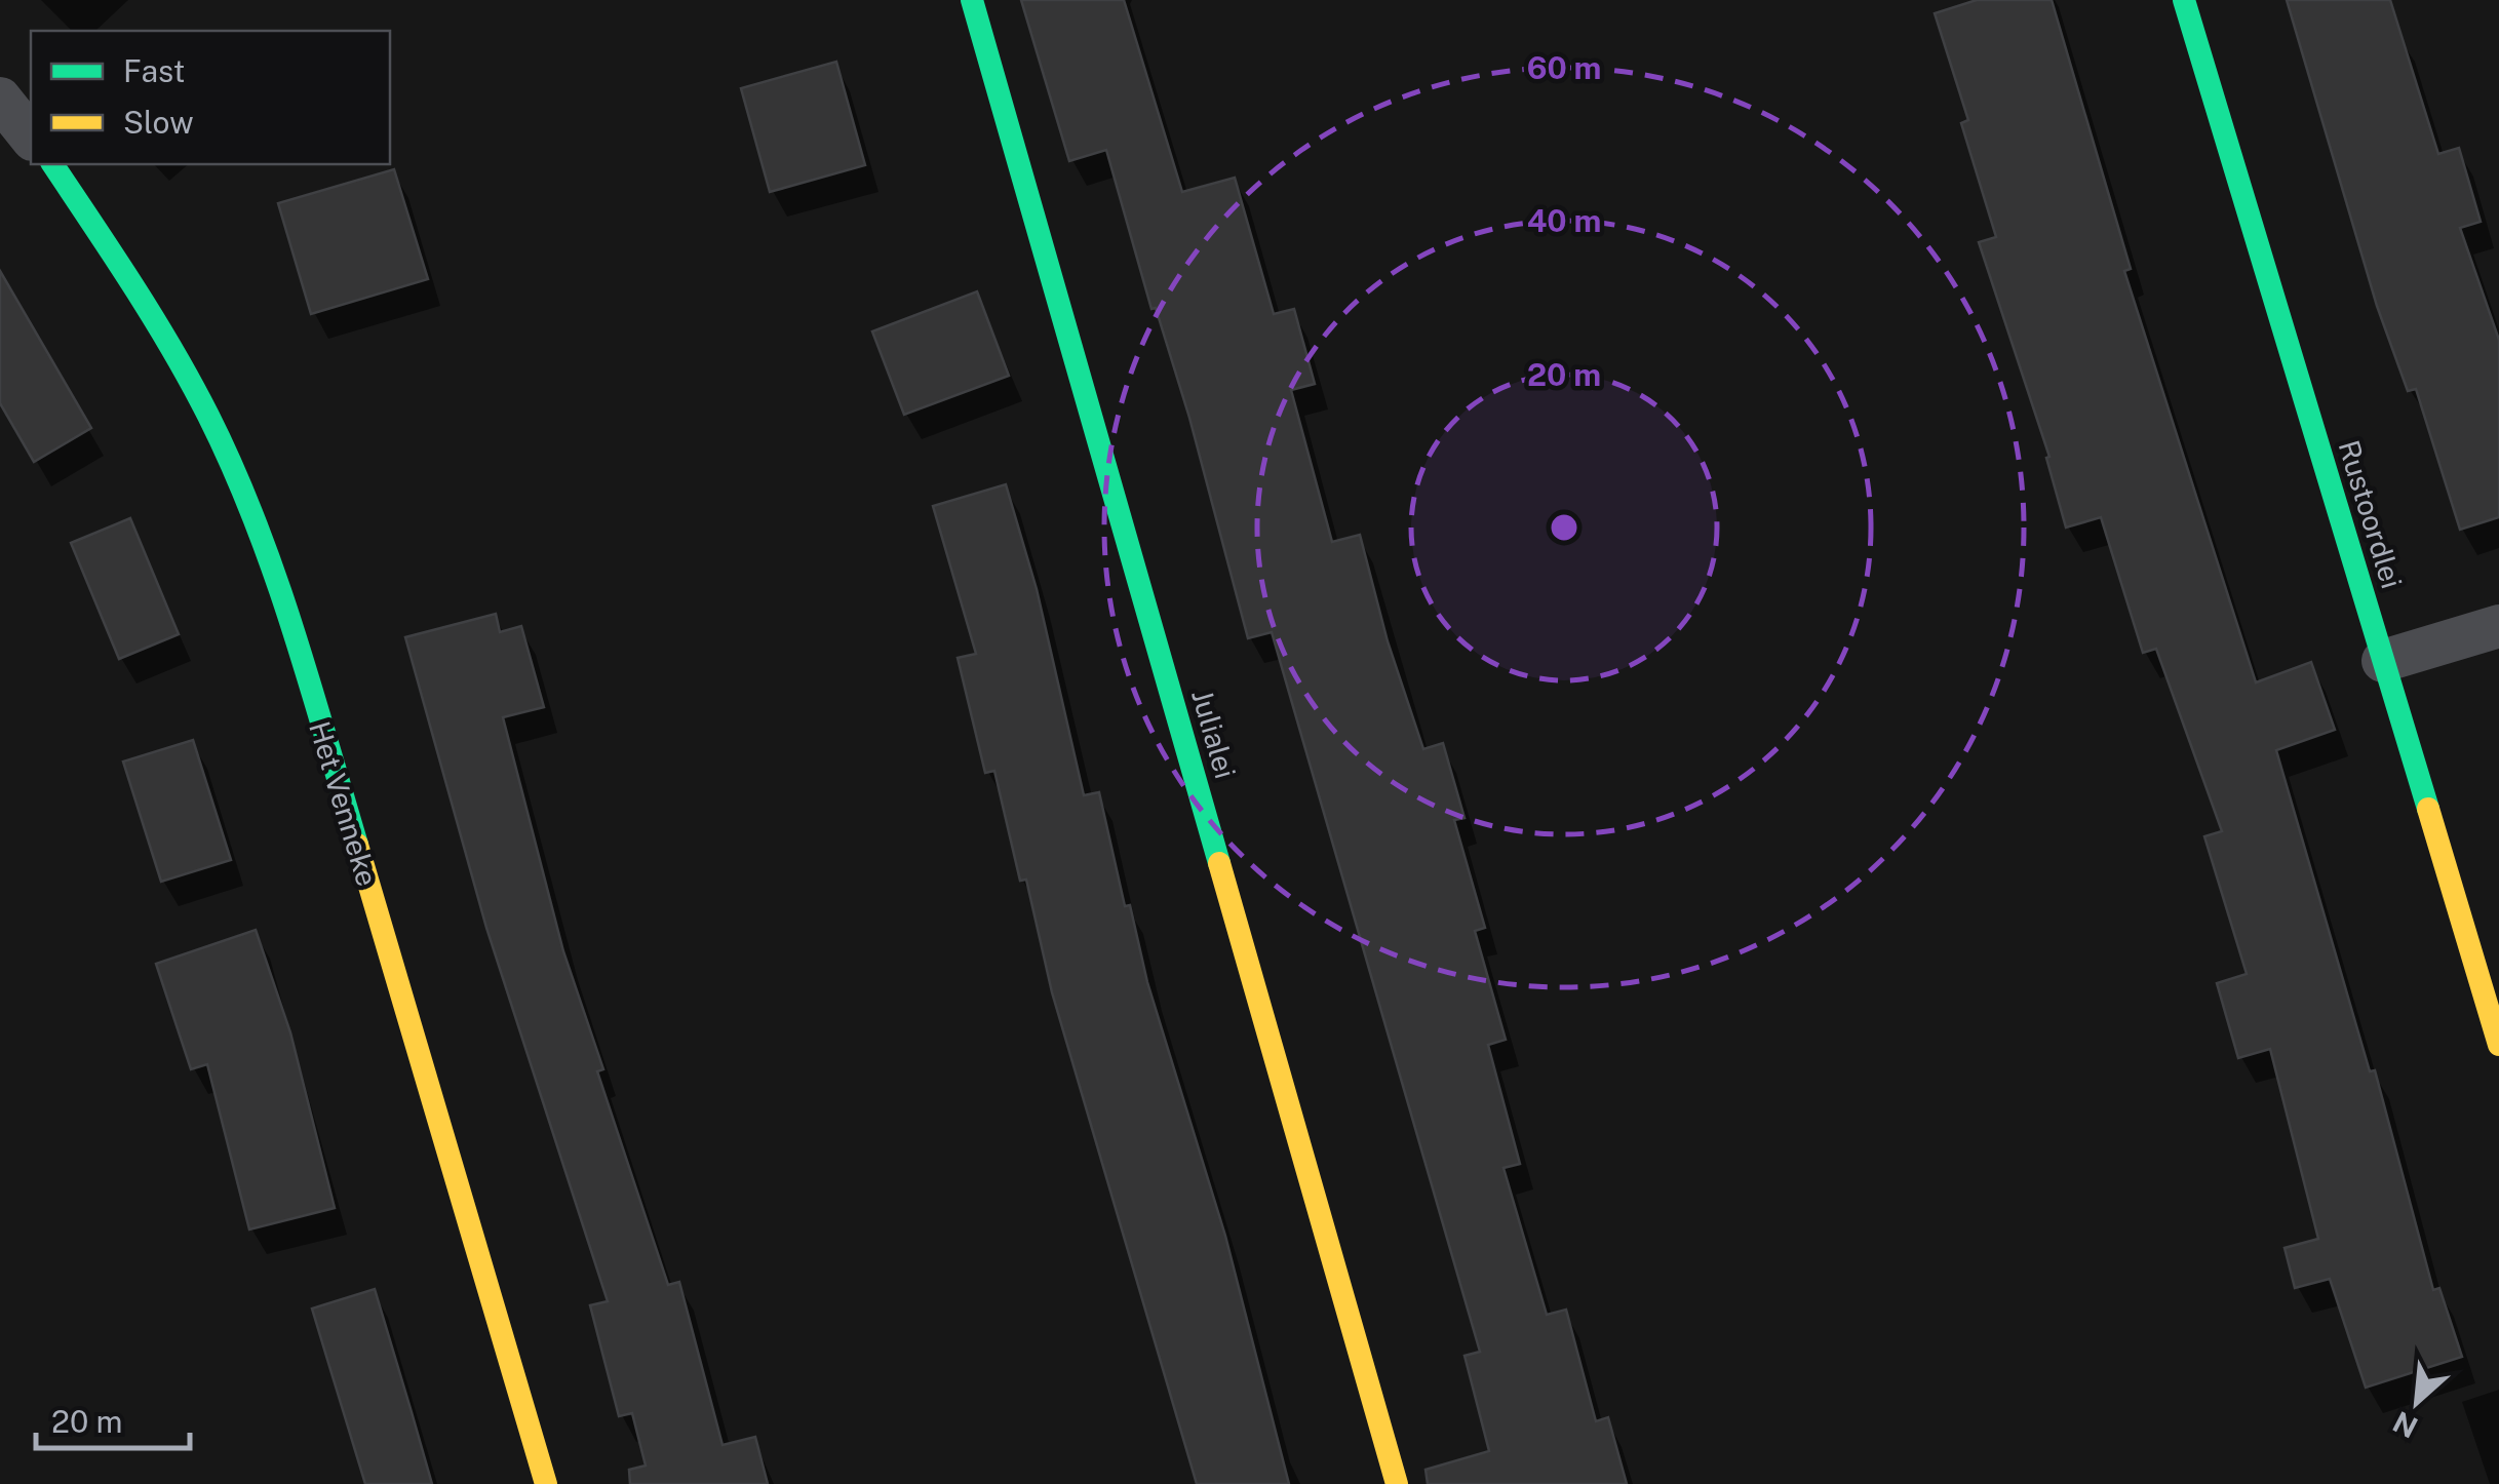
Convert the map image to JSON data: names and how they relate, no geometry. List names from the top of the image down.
{
  "streets": {
    "street": ["Rustoordlei", "Julialei", "Het Venneke"]
  },
  "legend": ["Fast", "Slow"],
  "scale_bar": "20 m",
  "north": "bottom left",
  "rings": ["60 m", "40 m", "20 m"]
}
